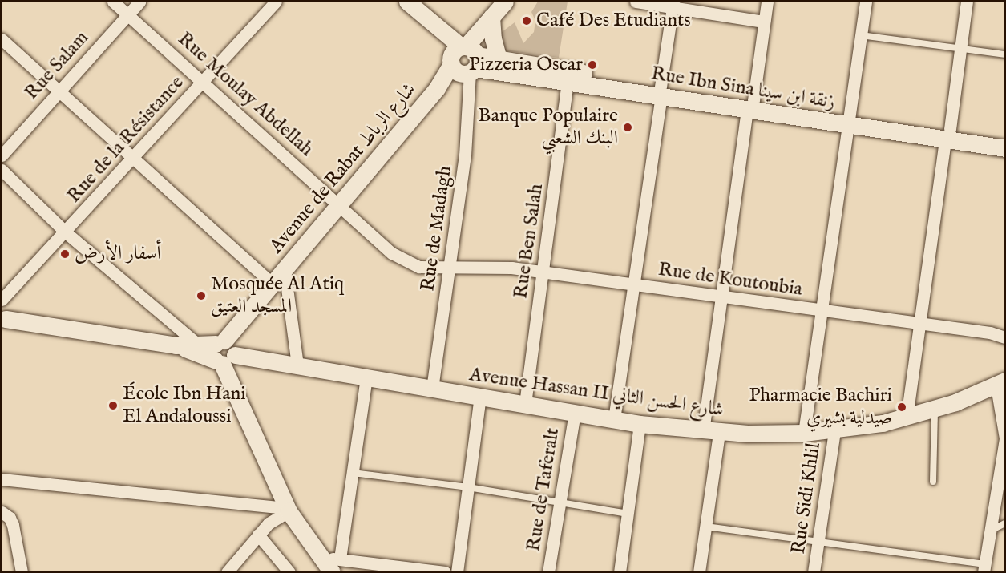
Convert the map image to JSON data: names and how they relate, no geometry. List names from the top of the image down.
{
  "streets": {
    "street": [
      "Rue Salam",
      "Rue Ibn Sina زنقة ابن سينا",
      "Rue Moulay Abdellah",
      "Rue de la Résistance",
      "Avenue de Rabat شارع الرباط",
      "Rue de Madagh",
      "Rue Ben Salah",
      "Rue de Koutoubia",
      "Avenue Hassan II شارع الحسن الثاني",
      "Rue de Taferalt",
      "Rue Sidi Khlil"
    ]
  },
  "crossings": [
    ["Rue Salam", "Rue Moulay Abdellah"],
    ["Rue Ibn Sina زنقة ابن سينا", "Avenue de Rabat شارع الرباط"],
    ["Rue Ibn Sina زنقة ابن سينا", "Rue de Madagh"],
    ["Rue Ibn Sina زنقة ابن سينا", "Rue Ben Salah"],
    ["Rue Moulay Abdellah", "Rue de la Résistance"],
    ["Rue Moulay Abdellah", "Avenue de Rabat شارع الرباط"],
    ["Rue Moulay Abdellah", "Rue de Madagh"],
    ["Rue Moulay Abdellah", "Rue de Koutoubia"],
    ["Avenue de Rabat شارع الرباط", "Rue de Madagh"],
    ["Avenue de Rabat شارع الرباط", "Avenue Hassan II شارع الحسن الثاني"],
    ["Rue de Madagh", "Rue de Koutoubia"],
    ["Rue de Madagh", "Avenue Hassan II شارع الحسن الثاني"],
    ["Rue Ben Salah", "Rue de Koutoubia"],
    ["Rue Ben Salah", "Avenue Hassan II شارع الحسن الثاني"],
    ["Avenue Hassan II شارع الحسن الثاني", "Rue de Taferalt"],
    ["Avenue Hassan II شارع الحسن الثاني", "Rue Sidi Khlil"]
  ],
  "places": [
    "Café Des Etudiants",
    "Pizzeria Oscar",
    "Banque Populaire البنك الشعبي",
    "أسفار الأرض",
    "Mosquée Al Atiq المسجد العتيق",
    "École Ibn Hani El Andaloussi",
    "Pharmacie Bachiri صيدلية بشيري"
  ]
}
